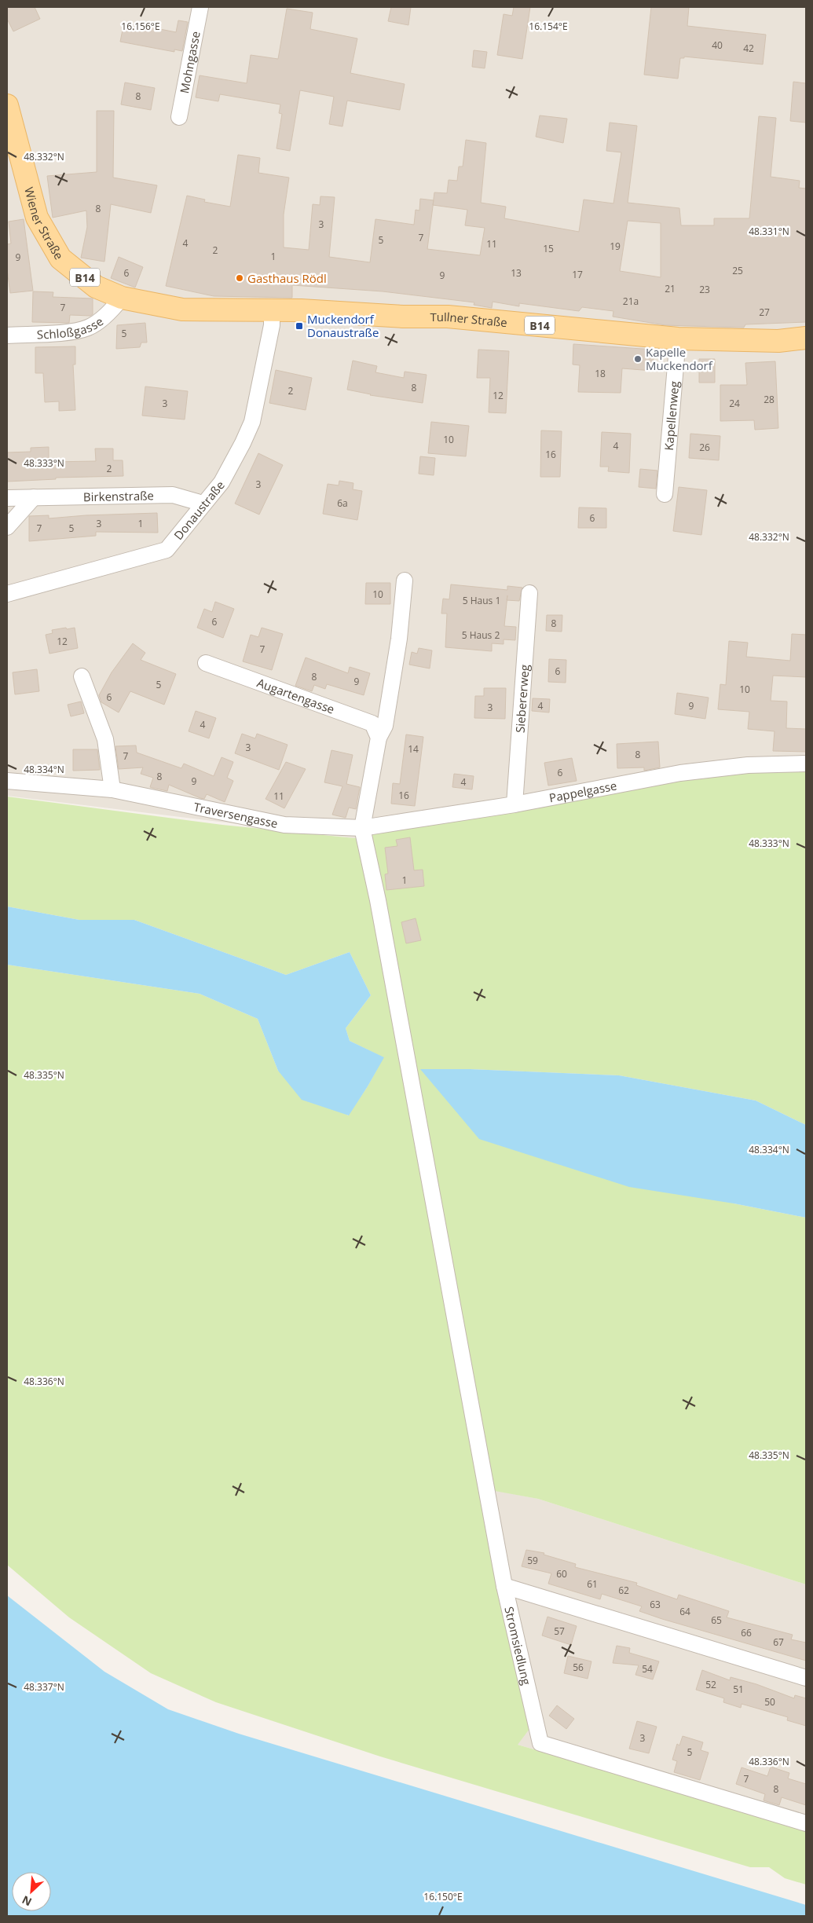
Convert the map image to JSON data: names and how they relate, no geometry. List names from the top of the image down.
{
  "streets": {
    "main road": ["Wiener Straße", "B14", "Tullner Straße"],
    "street": [
      "Mohngasse",
      "Schloßgasse",
      "Kapellenweg",
      "Birkenstraße",
      "Donaustraße",
      "Augartengasse",
      "Siebererweg",
      "Pappelgasse",
      "Traversengasse",
      "Stromsiedlung"
    ]
  },
  "crossings": [
    ["Wiener Straße", "Tullner Straße"],
    ["Wiener Straße", "Schloßgasse"],
    ["Wiener Straße", "Donaustraße"],
    ["Tullner Straße", "Kapellenweg"],
    ["Tullner Straße", "Donaustraße"],
    ["Birkenstraße", "Donaustraße"],
    ["Siebererweg", "Pappelgasse"],
    ["Pappelgasse", "Traversengasse"]
  ],
  "places": {
    "other": ["Gasthaus Rödl", "Kapelle Muckendorf"],
    "transit": ["Muckendorf Donaustraße"]
  },
  "house_numbers": [
    "40",
    "42",
    "8",
    "8",
    "3",
    "7",
    "5",
    "4",
    "11",
    "19",
    "15",
    "2",
    "1",
    "9",
    "25",
    "6",
    "13",
    "17",
    "9",
    "21",
    "23",
    "21a",
    "7",
    "27",
    "5",
    "18",
    "8",
    "2",
    "12",
    "28",
    "3",
    "24",
    "10",
    "4",
    "26",
    "16",
    "2",
    "3",
    "6a",
    "6",
    "3",
    "1",
    "7",
    "5",
    "10",
    "5 Haus 1",
    "6",
    "8",
    "5 Haus 2",
    "12",
    "7",
    "6",
    "8",
    "9",
    "5",
    "10",
    "6",
    "4",
    "9",
    "3",
    "4",
    "3",
    "14",
    "8",
    "7",
    "6",
    "8",
    "9",
    "4",
    "16",
    "11",
    "1",
    "59",
    "60",
    "61",
    "62",
    "63",
    "64",
    "65",
    "57",
    "66",
    "67",
    "56",
    "54",
    "52",
    "51",
    "50",
    "3",
    "5",
    "7",
    "8"
  ],
  "north": "bottom left",
  "coordinates": [
    "16.156°E",
    "16.154°E",
    "48.332°N",
    "48.331°N",
    "48.333°N",
    "48.334°N",
    "48.335°N",
    "48.336°N",
    "48.337°N",
    "16.150°E"
  ]
}
